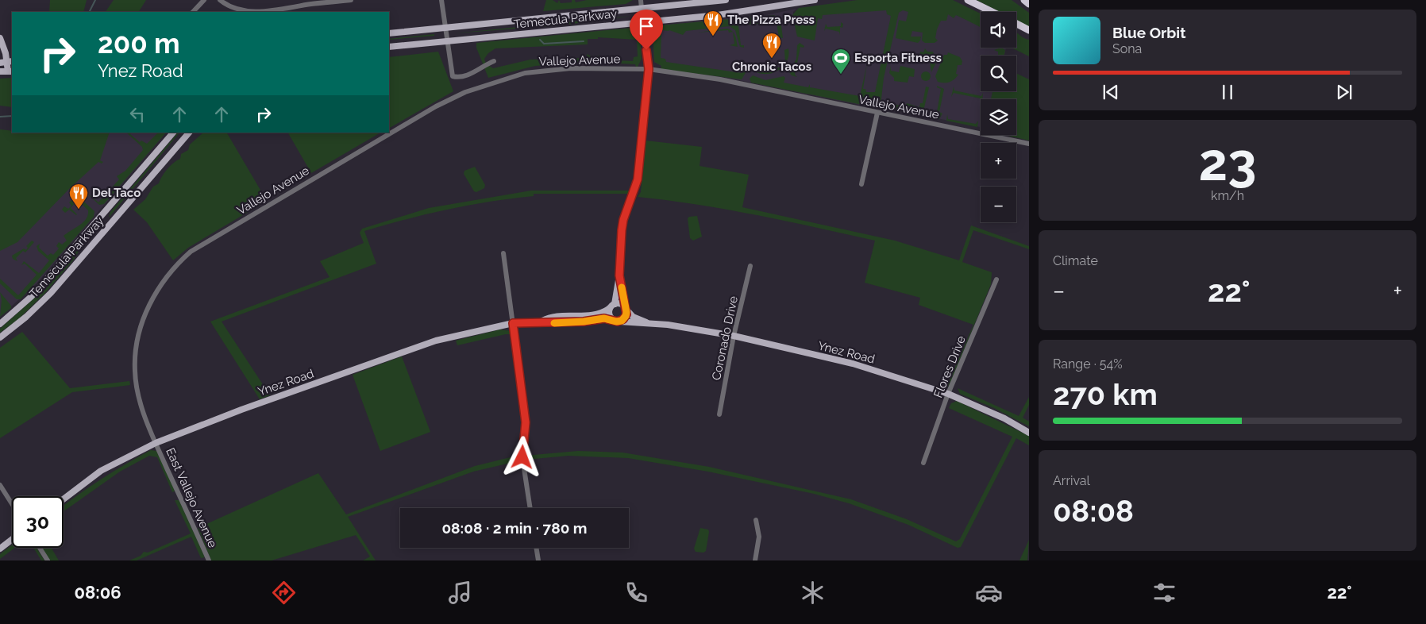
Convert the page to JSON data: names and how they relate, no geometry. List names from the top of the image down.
{
  "streets": {
    "main road": ["Temecula Parkway", "Ynez Road"],
    "street": [
      "Vallejo Avenue",
      "Coronado Drive",
      "Flores Drive",
      "East Vallejo Avenue"
    ]
  },
  "crossings": [
    ["Vallejo Avenue", "Ynez Road"],
    ["Vallejo Avenue", "East Vallejo Avenue"],
    ["Coronado Drive", "Ynez Road"],
    ["Ynez Road", "Flores Drive"],
    ["Ynez Road", "East Vallejo Avenue"]
  ],
  "places": {
    "restaurant": ["The Pizza Press", "Chronic Tacos", "Del Taco"],
    "sports": ["Esporta Fitness"]
  },
  "page": {
    "map_buttons": ["+", "−"],
    "turn": ["200 m", "Ynez Road"],
    "song": ["Blue Orbit", "Sona"],
    "tile": [
      ["23", "km/h"],
      "Climate",
      ["Range · 54%", "270 km"],
      ["Arrival", "08:08"]
    ],
    "heat": ["−", "22°", "+"],
    "limit": "30",
    "trip": "08:08 · 2 min · 780 m",
    "tabs": ["08:06", "22°"]
  }
}
